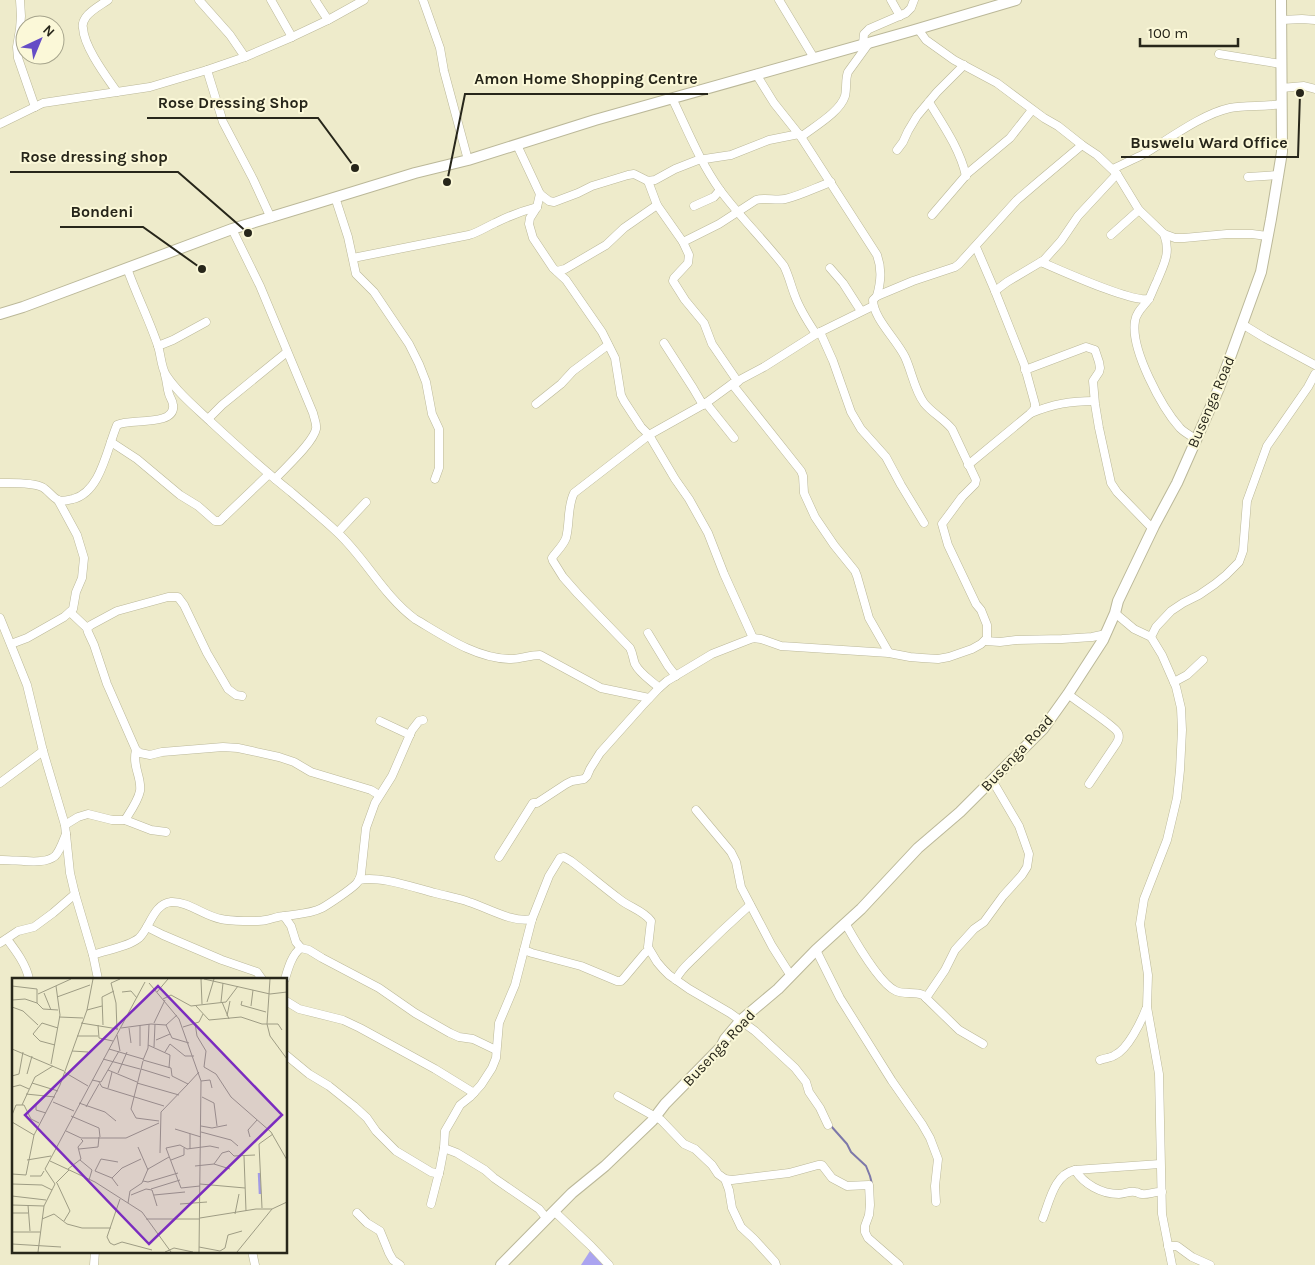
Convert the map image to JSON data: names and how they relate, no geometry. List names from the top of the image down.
{
  "streets": {
    "street": ["Busenga Road"]
  },
  "places": [
    "Buswelu Ward Office",
    "Rose Dressing Shop",
    "Amon Home Shopping Centre",
    "Rose dressing shop",
    "Bondeni"
  ],
  "scale_bar": "100 m",
  "north": "top right"
}
